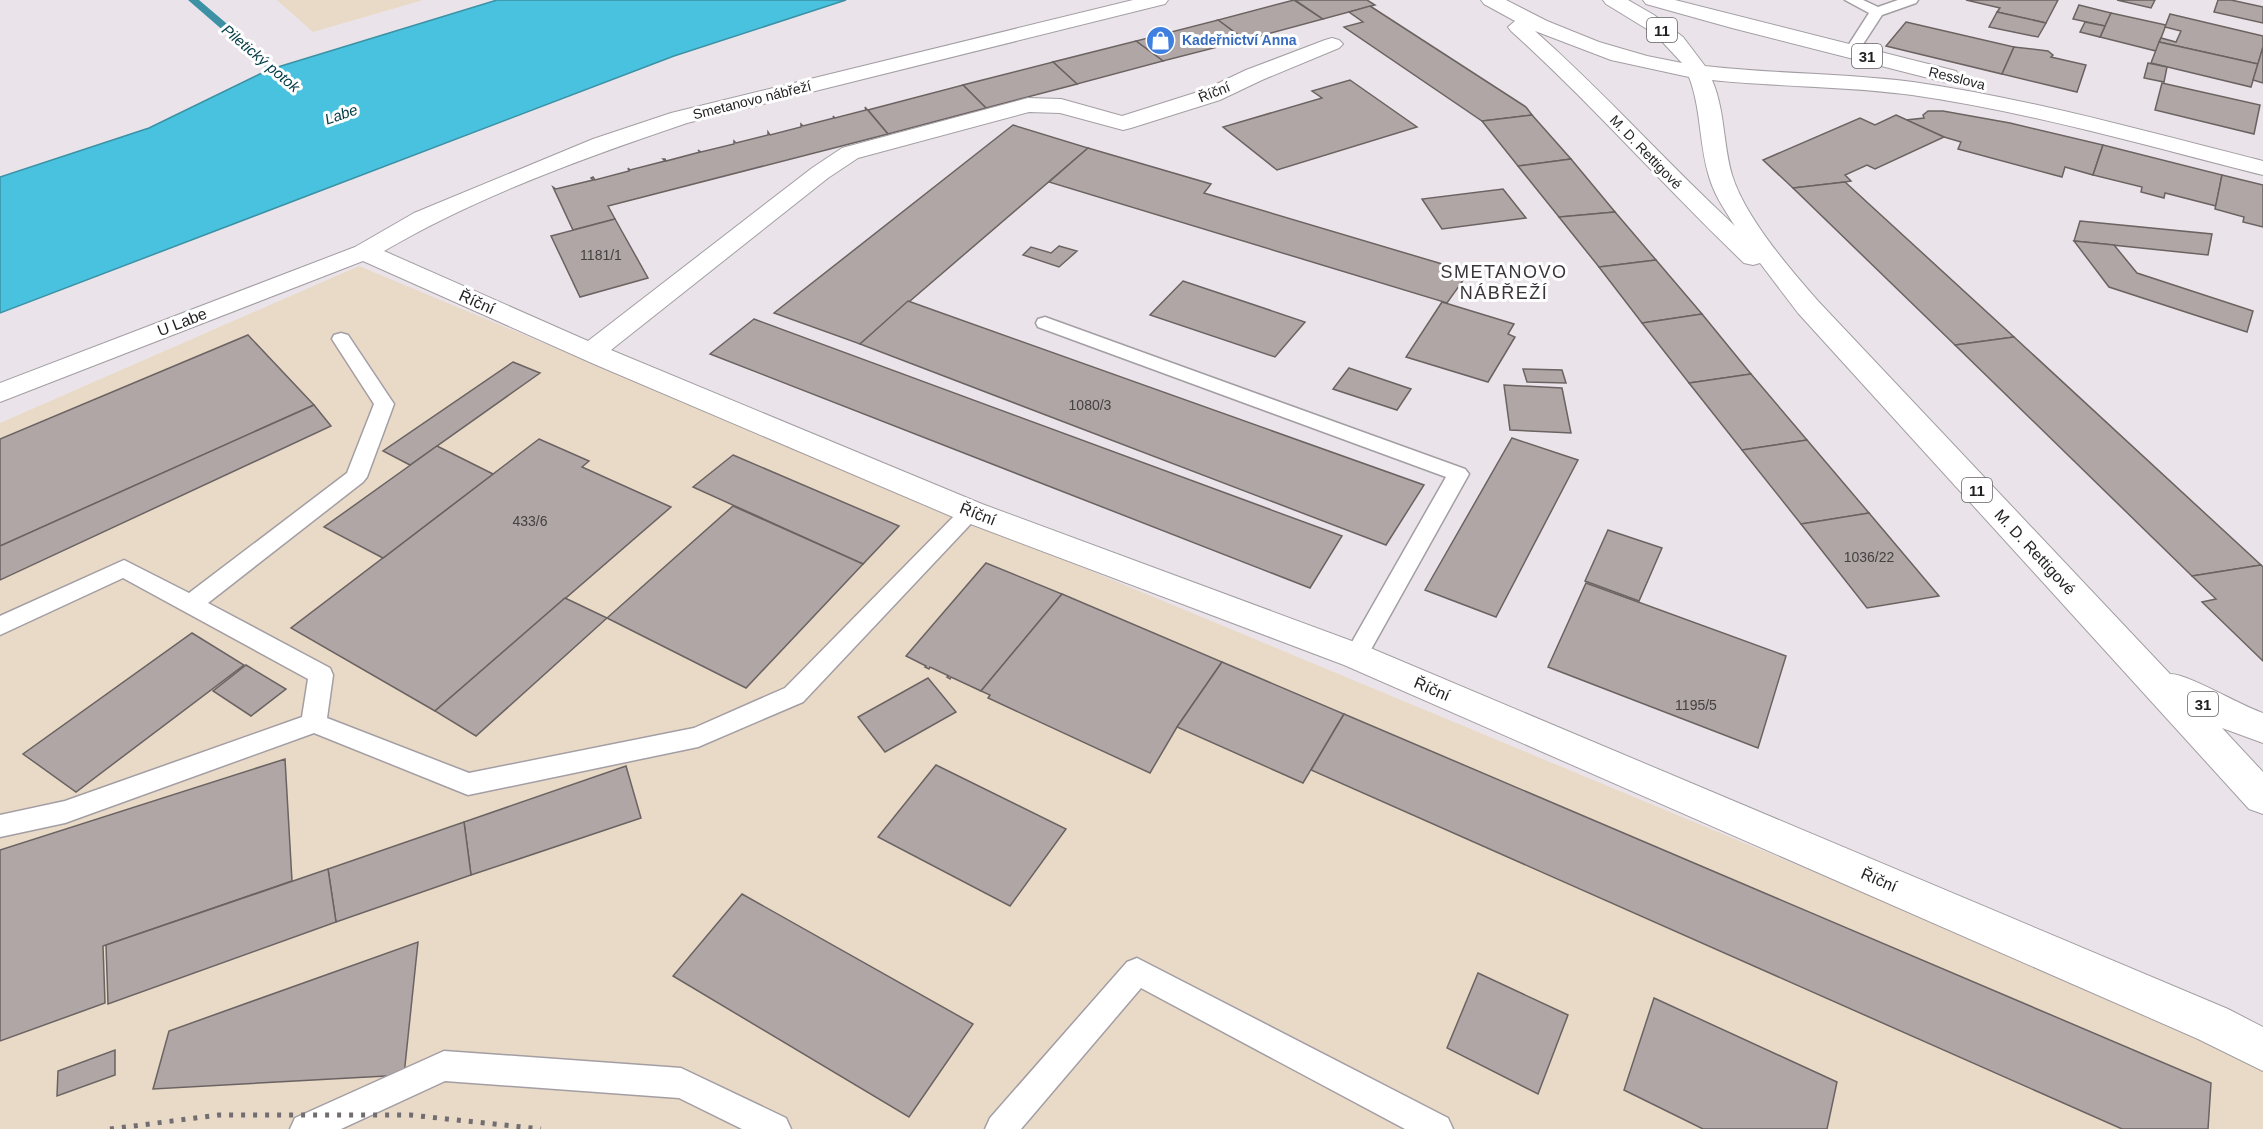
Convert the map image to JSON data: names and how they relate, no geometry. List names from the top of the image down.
{
  "streets": {
    "street": [
      "11",
      "31",
      "Resslova",
      "Říční",
      "Smetanovo nábřeží",
      "M. D. Rettigové",
      "U Labe"
    ]
  },
  "crossings": [
    ["31", "Resslova"],
    ["31", "M. D. Rettigové"],
    ["Resslova", "M. D. Rettigové"],
    ["Říční", "Smetanovo nábřeží"],
    ["Říční", "U Labe"],
    ["Smetanovo nábřeží", "U Labe"]
  ],
  "districts": ["SMETANOVO NÁBŘEŽÍ"],
  "water": ["Piletický potok", "Labe"],
  "places": {
    "shop": ["Kadeřnictví Anna"]
  },
  "house_numbers": [
    "1181/1",
    "1080/3",
    "433/6",
    "1036/22",
    "1195/5"
  ]
}
